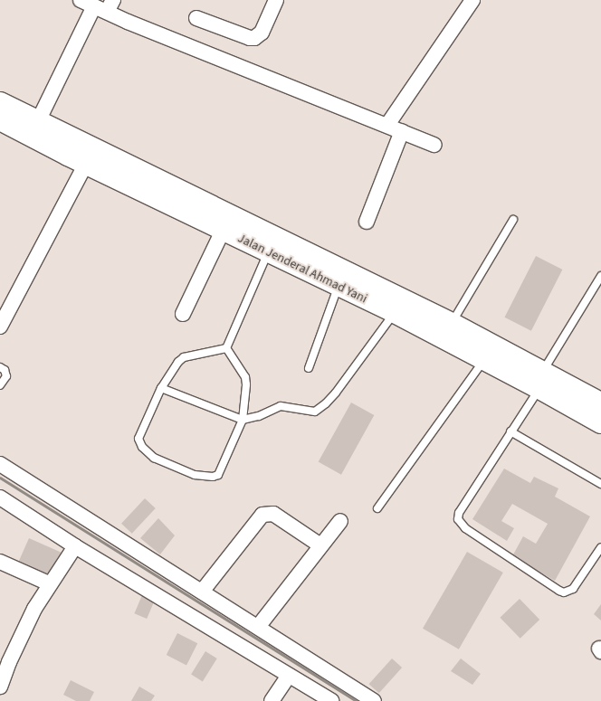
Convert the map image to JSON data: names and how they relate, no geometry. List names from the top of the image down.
{
  "streets": {
    "main road": ["Jalan Jenderal Ahmad Yani"]
  }
}
